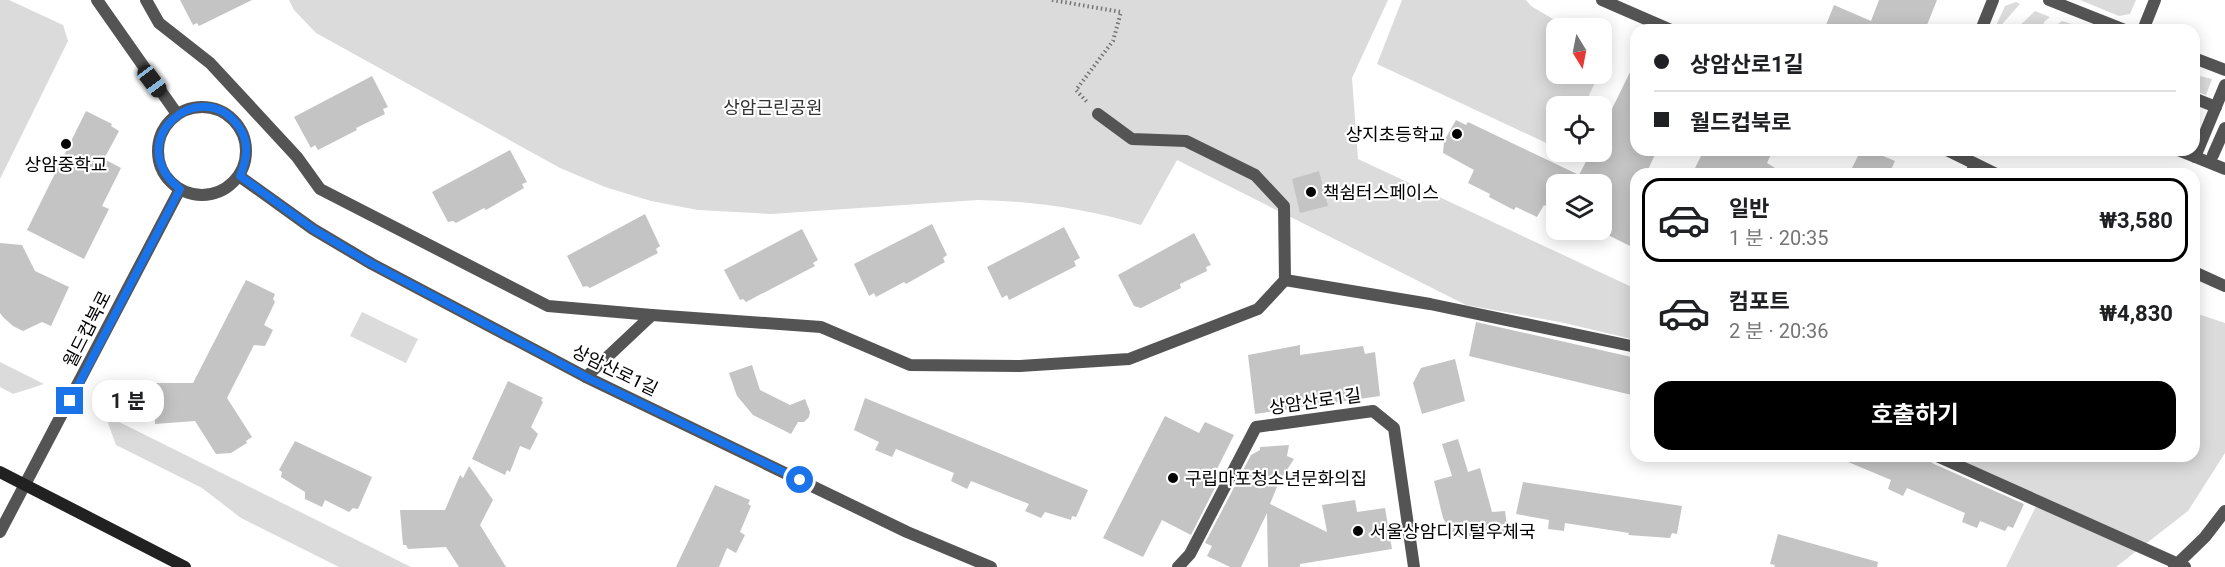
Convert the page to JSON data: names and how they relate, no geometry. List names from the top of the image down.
{
  "streets": {
    "street": ["월드컵북로", "상암산로1길"]
  },
  "crossings": [
    ["월드컵북로", "상암산로1길"]
  ],
  "parks": ["상암근린공원"],
  "places": [
    "상지초등학교",
    "상암중학교",
    "책쉼터스페이스",
    "구립마포청소년문화의집",
    "서울상암디지털우체국"
  ],
  "north": "bottom",
  "page": {
    "banner": ["상암산로1길", "월드컵북로"],
    "list": [
      {
        "name": "일반",
        "note": "1 분 · 20:35",
        "value": "₩3,580"
      },
      {
        "name": "컴포트",
        "note": "2 분 · 20:36",
        "value": "₩4,830"
      }
    ],
    "buttons": "호출하기",
    "bubble": "1 분"
  }
}
